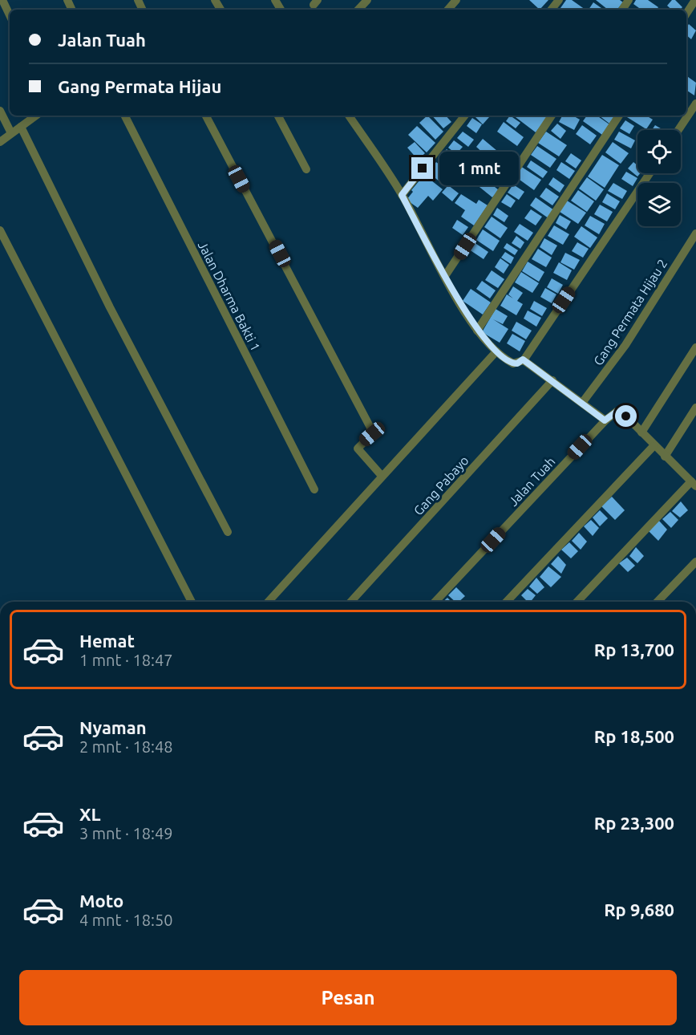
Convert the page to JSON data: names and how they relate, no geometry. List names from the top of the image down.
{
  "streets": {
    "street": [
      "Jalan Dharma Bakti 1",
      "Gang Permata Hijau 2",
      "Jalan Tuah",
      "Gang Pabayo"
    ]
  },
  "page": {
    "banner": ["Jalan Tuah", "Gang Permata Hijau"],
    "bubble": "1 mnt",
    "list": [
      {
        "name": "Hemat",
        "note": "1 mnt · 18:47",
        "value": "Rp 13,700"
      },
      {
        "name": "Nyaman",
        "note": "2 mnt · 18:48",
        "value": "Rp 18,500"
      },
      {
        "name": "XL",
        "note": "3 mnt · 18:49",
        "value": "Rp 23,300"
      },
      {
        "name": "Moto",
        "note": "4 mnt · 18:50",
        "value": "Rp 9,680"
      }
    ],
    "buttons": "Pesan"
  }
}
